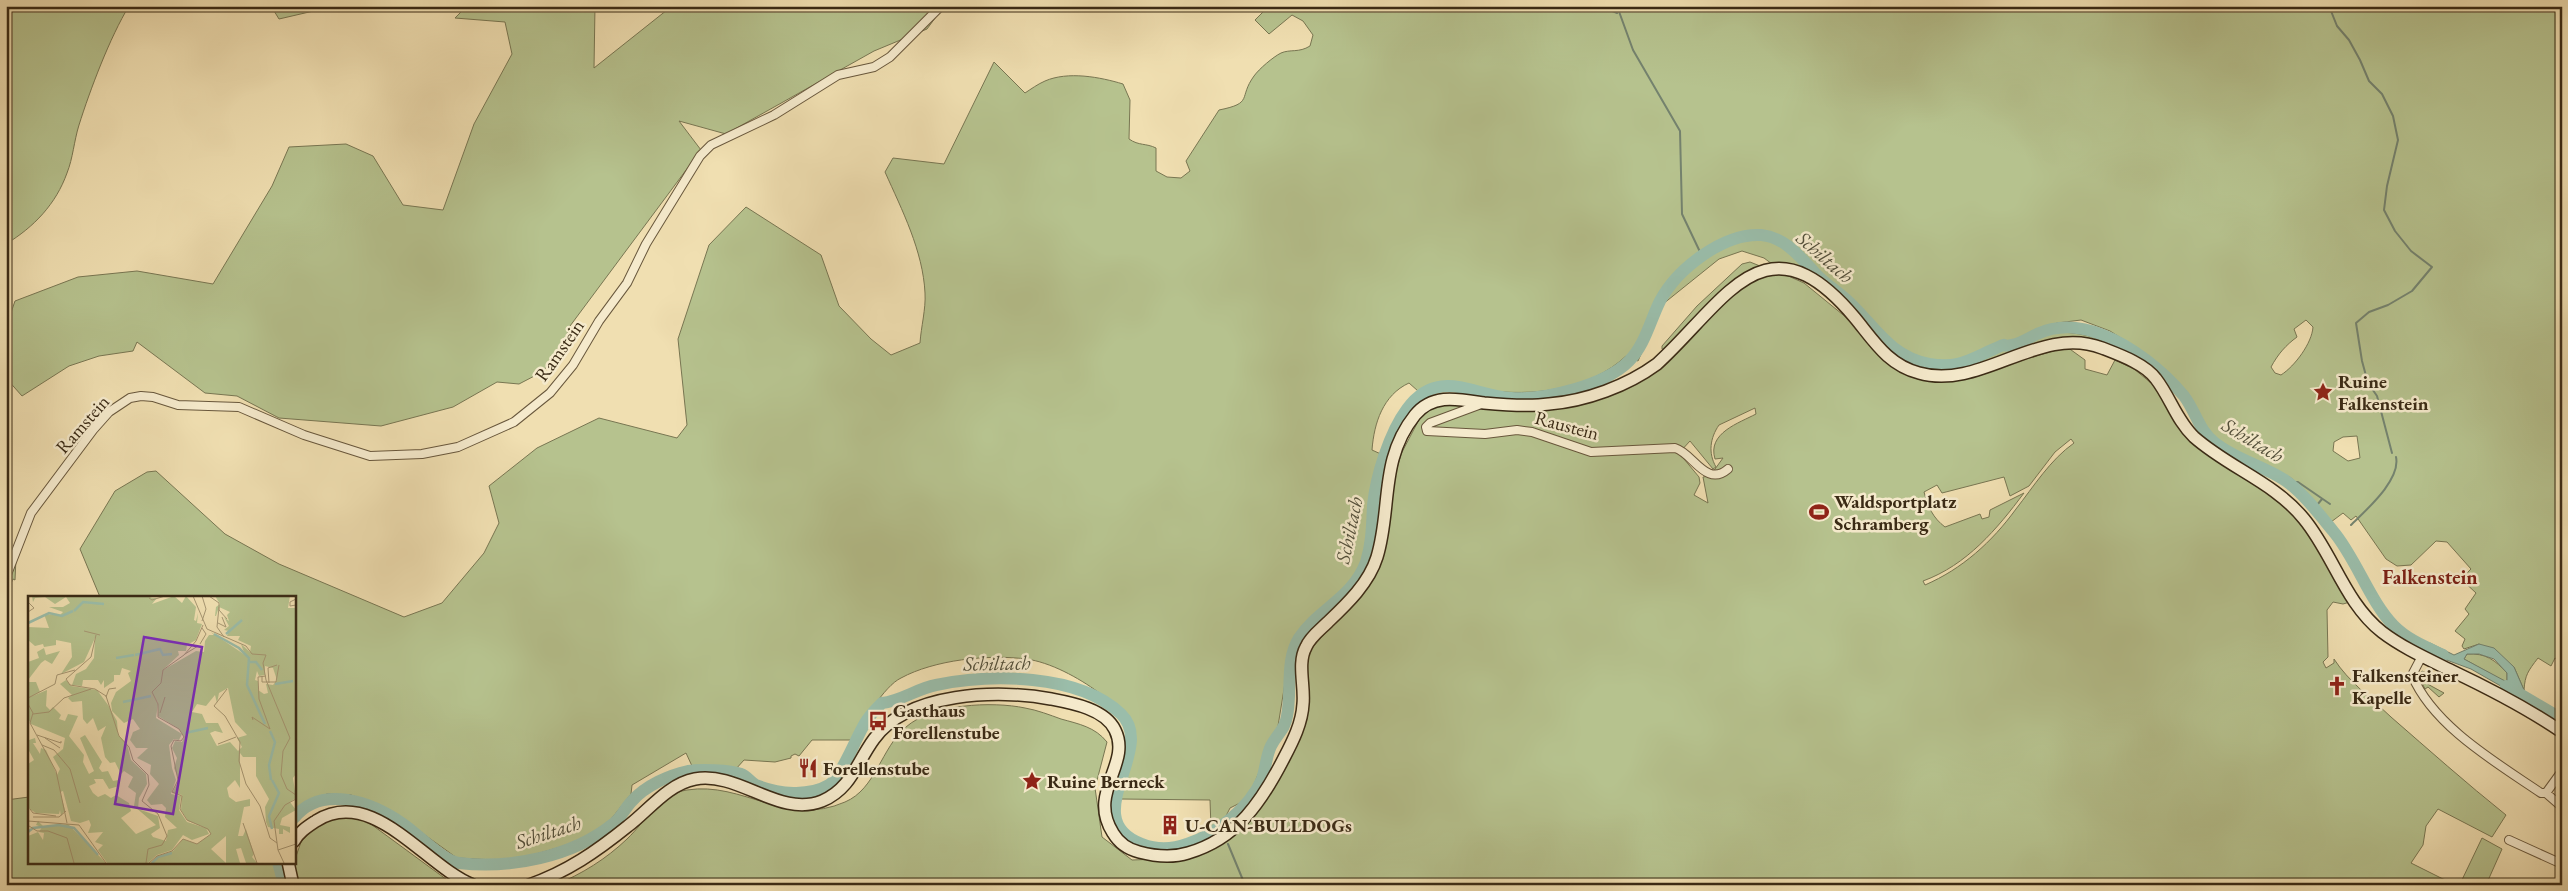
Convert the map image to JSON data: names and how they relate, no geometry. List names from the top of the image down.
{
  "streets": {
    "street": ["Ramstein", "Raustein"]
  },
  "districts": ["Falkenstein"],
  "water": ["Schiltach"],
  "places": {
    "place": ["Ruine Falkenstein", "Ruine Berneck"],
    "sports": ["Waldsportplatz Schramberg"],
    "church": ["Falkensteiner Kapelle"],
    "bus stop": ["Gasthaus Forellenstube"],
    "restaurant": ["Forellenstube"],
    "building": ["U-CAN-BULLDOGs"]
  }
}
